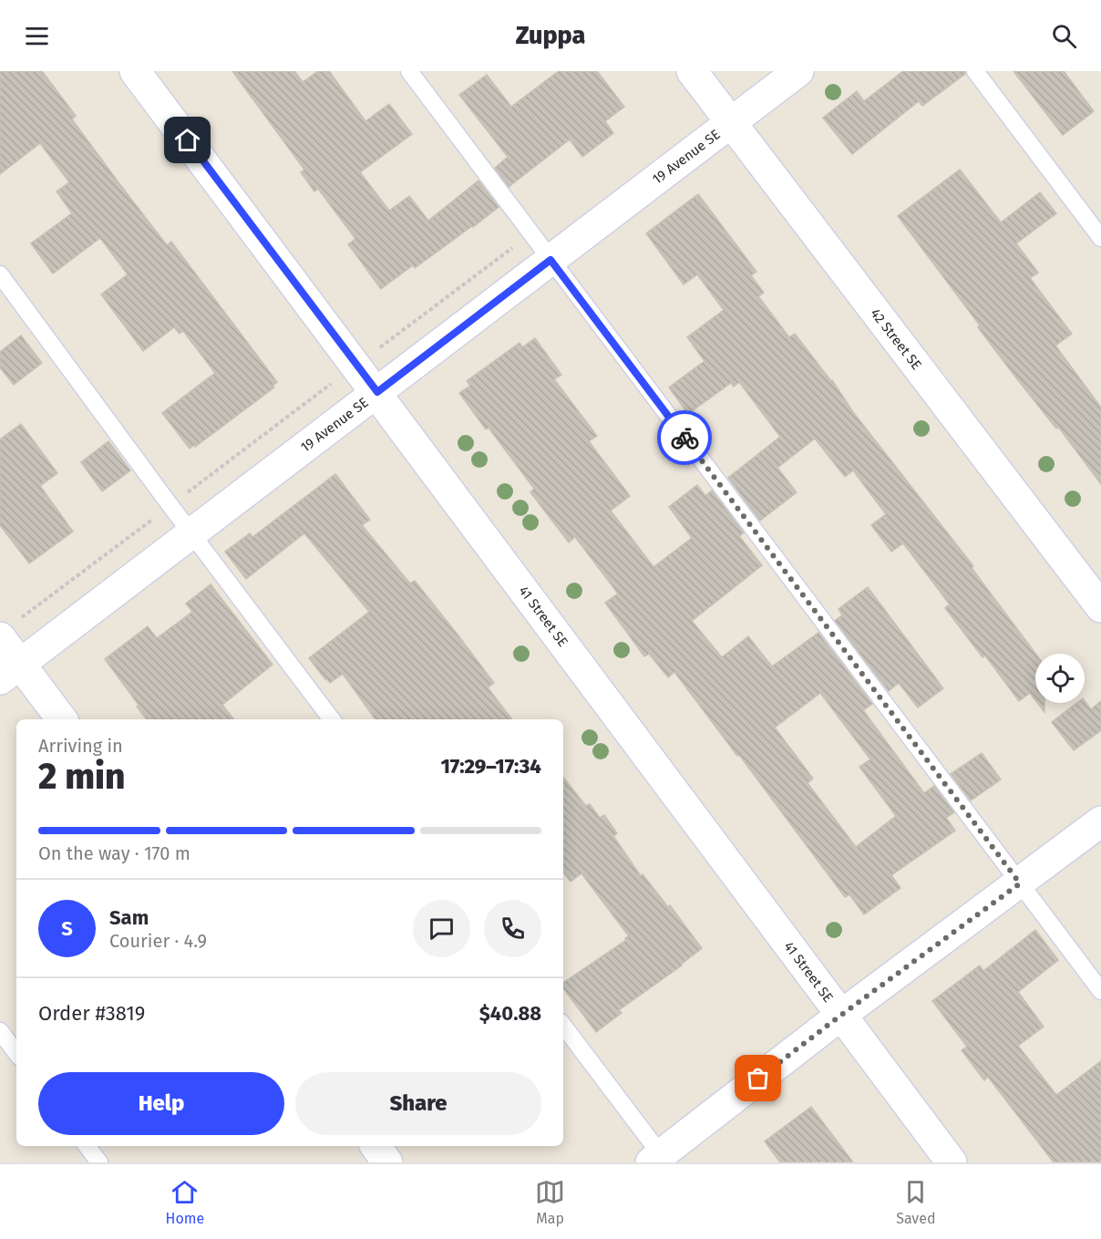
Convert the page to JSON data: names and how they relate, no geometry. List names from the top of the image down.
{
  "streets": {
    "street": ["19 Avenue SE", "42 Street SE", "41 Street SE"]
  },
  "crossings": [
    ["19 Avenue SE", "42 Street SE"],
    ["19 Avenue SE", "41 Street SE"]
  ],
  "page": {
    "header": "Zuppa",
    "heading": ["2 min", "Arriving in", "17:29–17:34"],
    "panel": [
      "Sam",
      "Courier · 4.9",
      "Order #3819",
      "$40.88"
    ],
    "bar": "On the way · 170 m",
    "round": "S",
    "buttons": ["Help", "Share"],
    "tabs": ["Home", "Map", "Saved"]
  }
}
